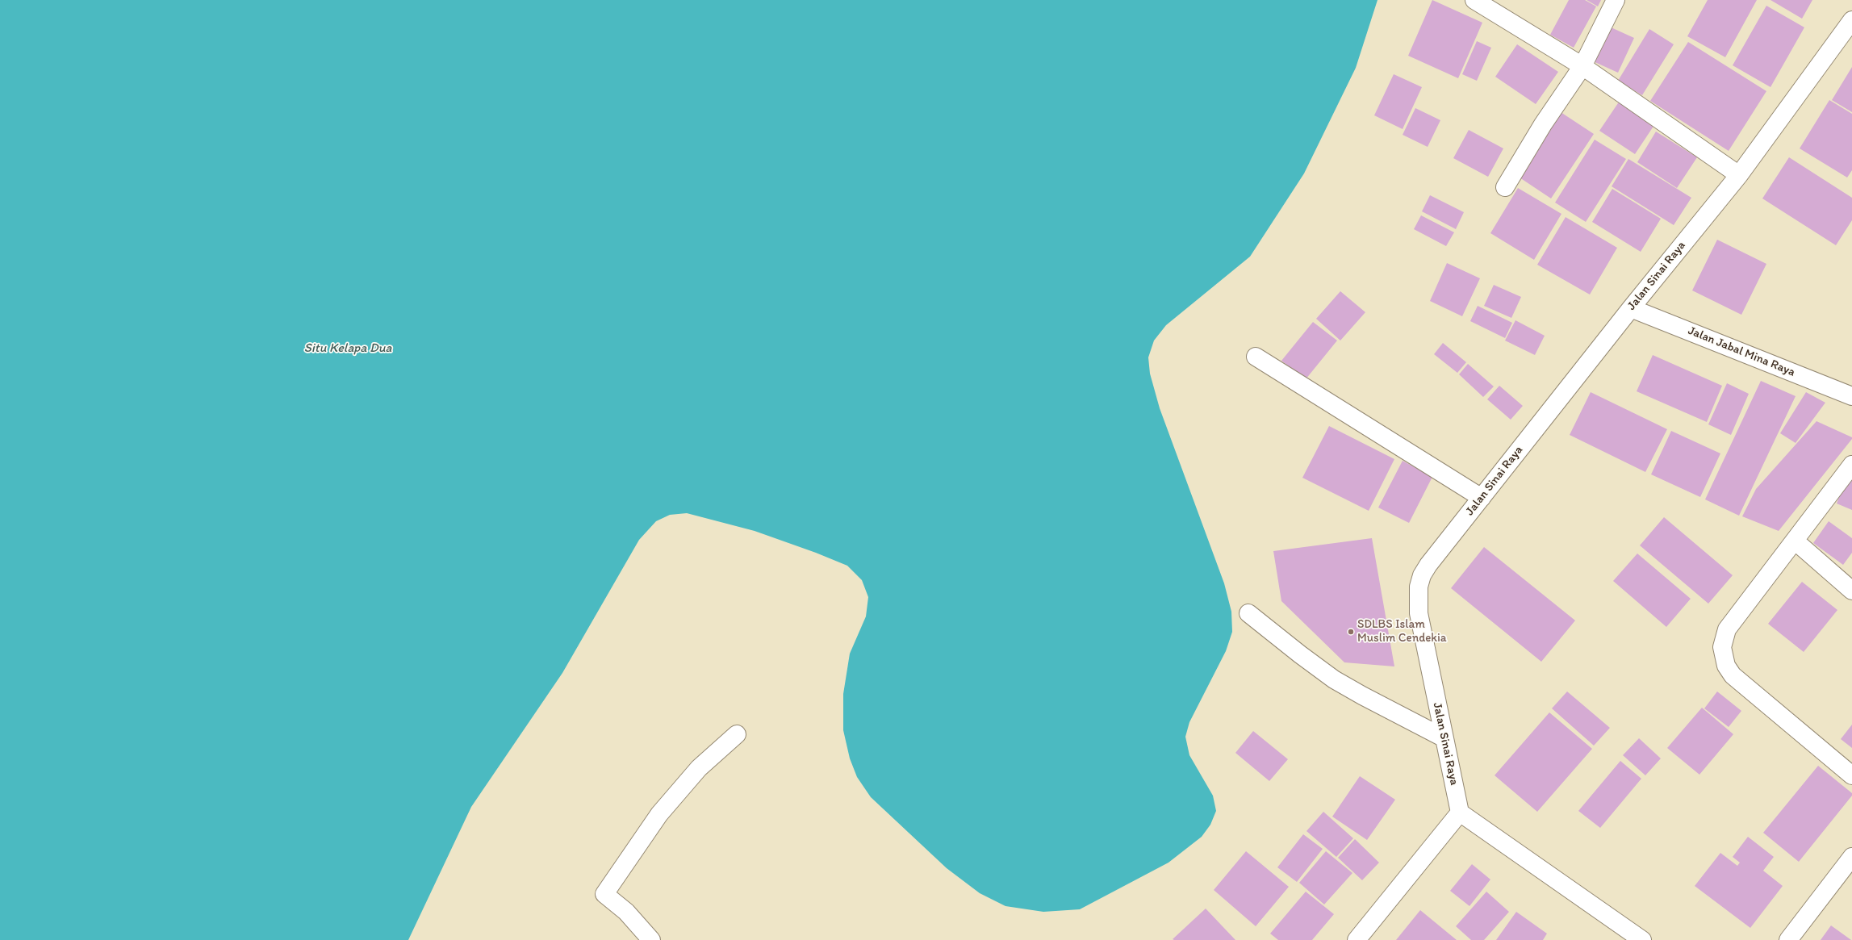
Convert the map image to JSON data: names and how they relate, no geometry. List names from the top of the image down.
{
  "streets": {
    "street": ["Jalan Sinai Raya", "Jalan Jabal Mina Raya"]
  },
  "crossings": [
    ["Jalan Sinai Raya", "Jalan Jabal Mina Raya"]
  ],
  "water": ["Situ Kelapa Dua"],
  "places": ["SDLBS Islam Muslim Cendekia"]
}
